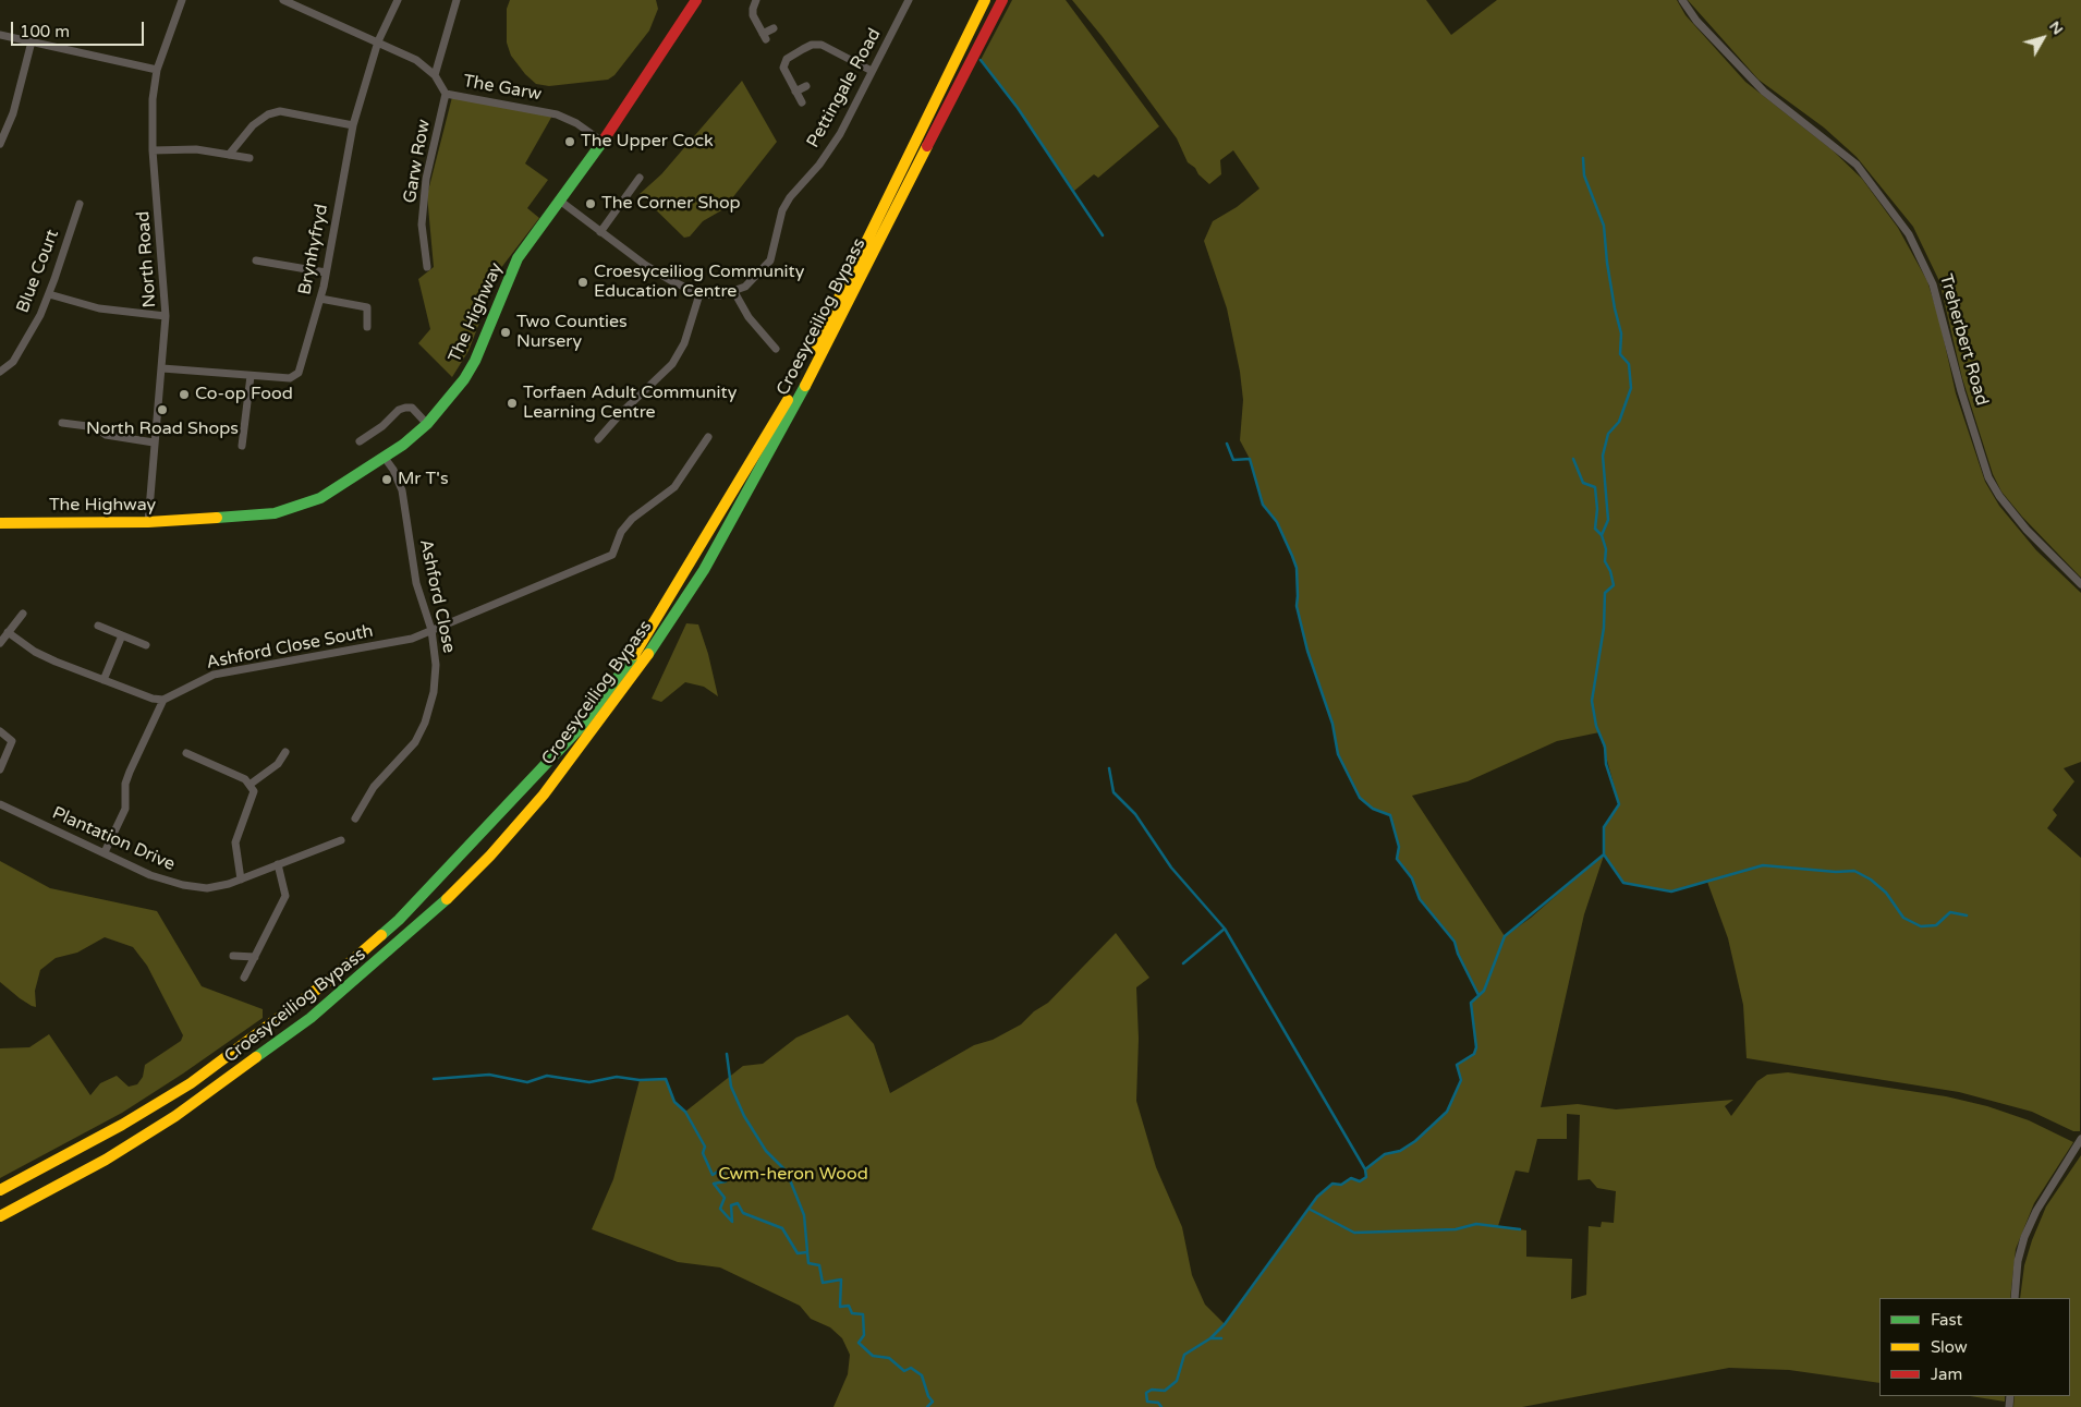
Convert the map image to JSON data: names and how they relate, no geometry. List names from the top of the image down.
{
  "streets": {
    "main road": ["The Highway", "Croesyceiliog Bypass"],
    "street": [
      "The Garw",
      "Pettingale Road",
      "Garw Row",
      "Brynhyfryd",
      "North Road",
      "Blue Court",
      "Treherbert Road",
      "Ashford Close",
      "Ashford Close South",
      "Plantation Drive"
    ]
  },
  "crossings": [
    ["The Garw", "Garw Row"],
    ["The Garw", "Brynhyfryd"],
    ["The Garw", "The Highway"],
    ["Brynhyfryd", "North Road"],
    ["North Road", "The Highway"],
    ["The Highway", "Ashford Close"],
    ["Ashford Close", "Ashford Close South"]
  ],
  "parks": ["Cwm-heron Wood"],
  "places": [
    "The Upper Cock",
    "The Corner Shop",
    "Croesyceiliog Community Education Centre",
    "Two Counties Nursery",
    "Co-op Food",
    "Torfaen Adult Community Learning Centre",
    "North Road Shops",
    "Mr T's"
  ],
  "legend": ["Fast", "Slow", "Jam"],
  "scale_bar": "100 m",
  "north": "top right"
}
